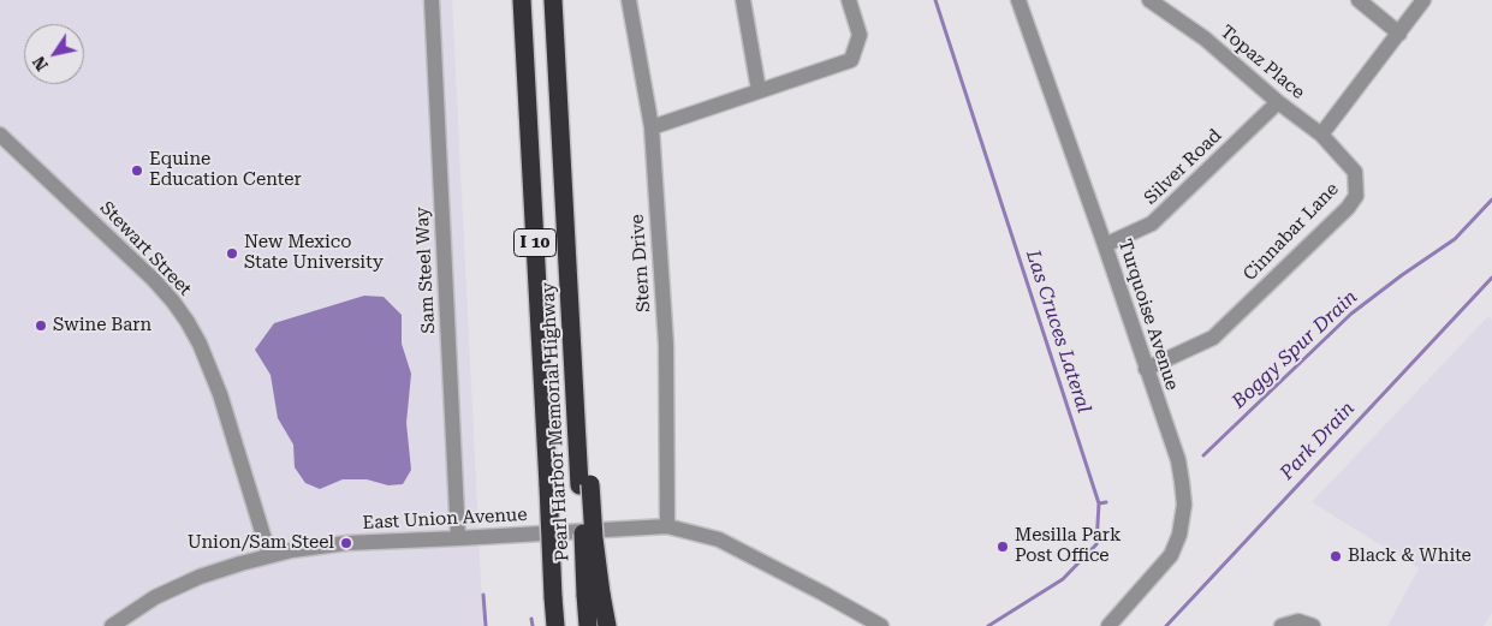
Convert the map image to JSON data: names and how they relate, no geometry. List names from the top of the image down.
{
  "streets": {
    "highway": ["I 10", "Pearl Harbor Memorial Highway"],
    "street": [
      "Topaz Place",
      "Silver Road",
      "Cinnabar Lane",
      "Stewart Street",
      "Stern Drive",
      "Sam Steel Way",
      "Turquoise Avenue",
      "East Union Avenue"
    ]
  },
  "crossings": [
    ["Topaz Place", "Silver Road"],
    ["Topaz Place", "Cinnabar Lane"],
    ["Silver Road", "Turquoise Avenue"],
    ["Cinnabar Lane", "Turquoise Avenue"],
    ["Stewart Street", "East Union Avenue"],
    ["Stern Drive", "East Union Avenue"],
    ["Sam Steel Way", "East Union Avenue"]
  ],
  "water": ["Las Cruces Lateral", "Boggy Spur Drain", "Park Drain"],
  "places": [
    "Equine Education Center",
    "New Mexico State University",
    "Swine Barn",
    "Union/Sam Steel",
    "Mesilla Park Post Office",
    "Black & White"
  ],
  "north": "bottom left"
}
